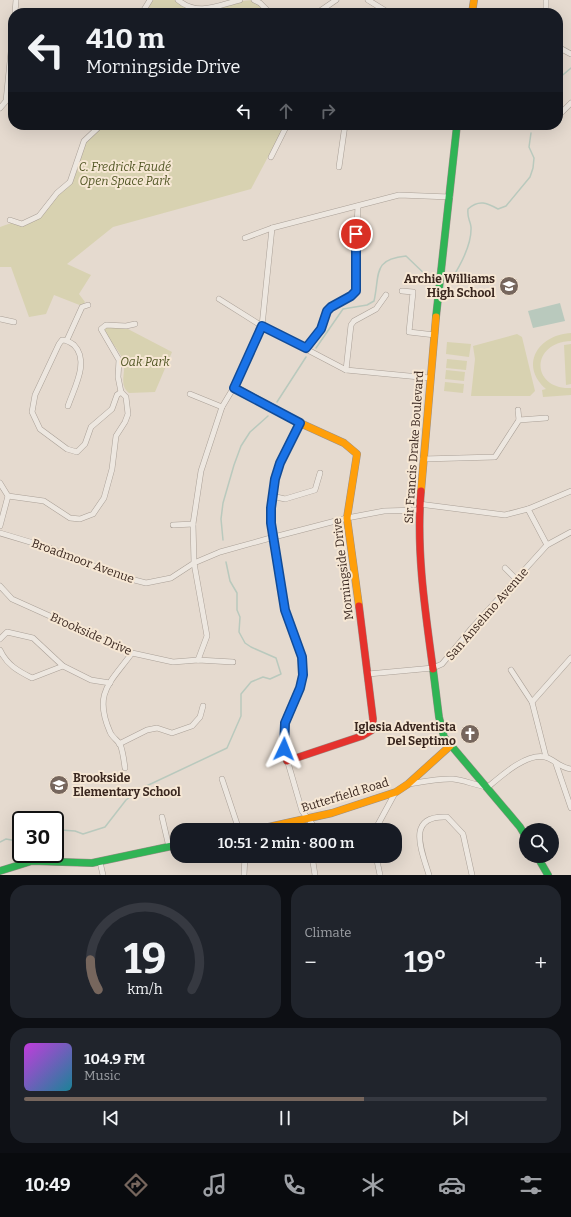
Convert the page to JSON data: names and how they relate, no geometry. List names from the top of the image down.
{
  "streets": {
    "street": [
      "Sir Francis Drake Boulevard",
      "Broadmoor Avenue",
      "Morningside Drive",
      "San Anselmo Avenue",
      "Brookside Drive",
      "Butterfield Road"
    ]
  },
  "crossings": [
    ["Sir Francis Drake Boulevard", "Broadmoor Avenue"],
    ["Sir Francis Drake Boulevard", "San Anselmo Avenue"],
    ["Sir Francis Drake Boulevard", "Butterfield Road"],
    ["Broadmoor Avenue", "Morningside Drive"],
    ["Morningside Drive", "San Anselmo Avenue"]
  ],
  "parks": ["C. Fredrick Faudé Open Space Park", "Oak Park"],
  "places": {
    "school or university": ["Archie Williams High School", "Brookside Elementary School"],
    "church": ["Iglesia Adventista Del Septimo"]
  },
  "page": {
    "turn": ["410 m", "Morningside Drive"],
    "limit": "30",
    "trip": "10:51 · 2 min · 800 m",
    "tile": "Climate",
    "heat": ["−", "19°", "+"],
    "song": ["104.9 FM", "Music"],
    "tabs": "10:49",
    "gauge": ["19", "km/h"]
  }
}
